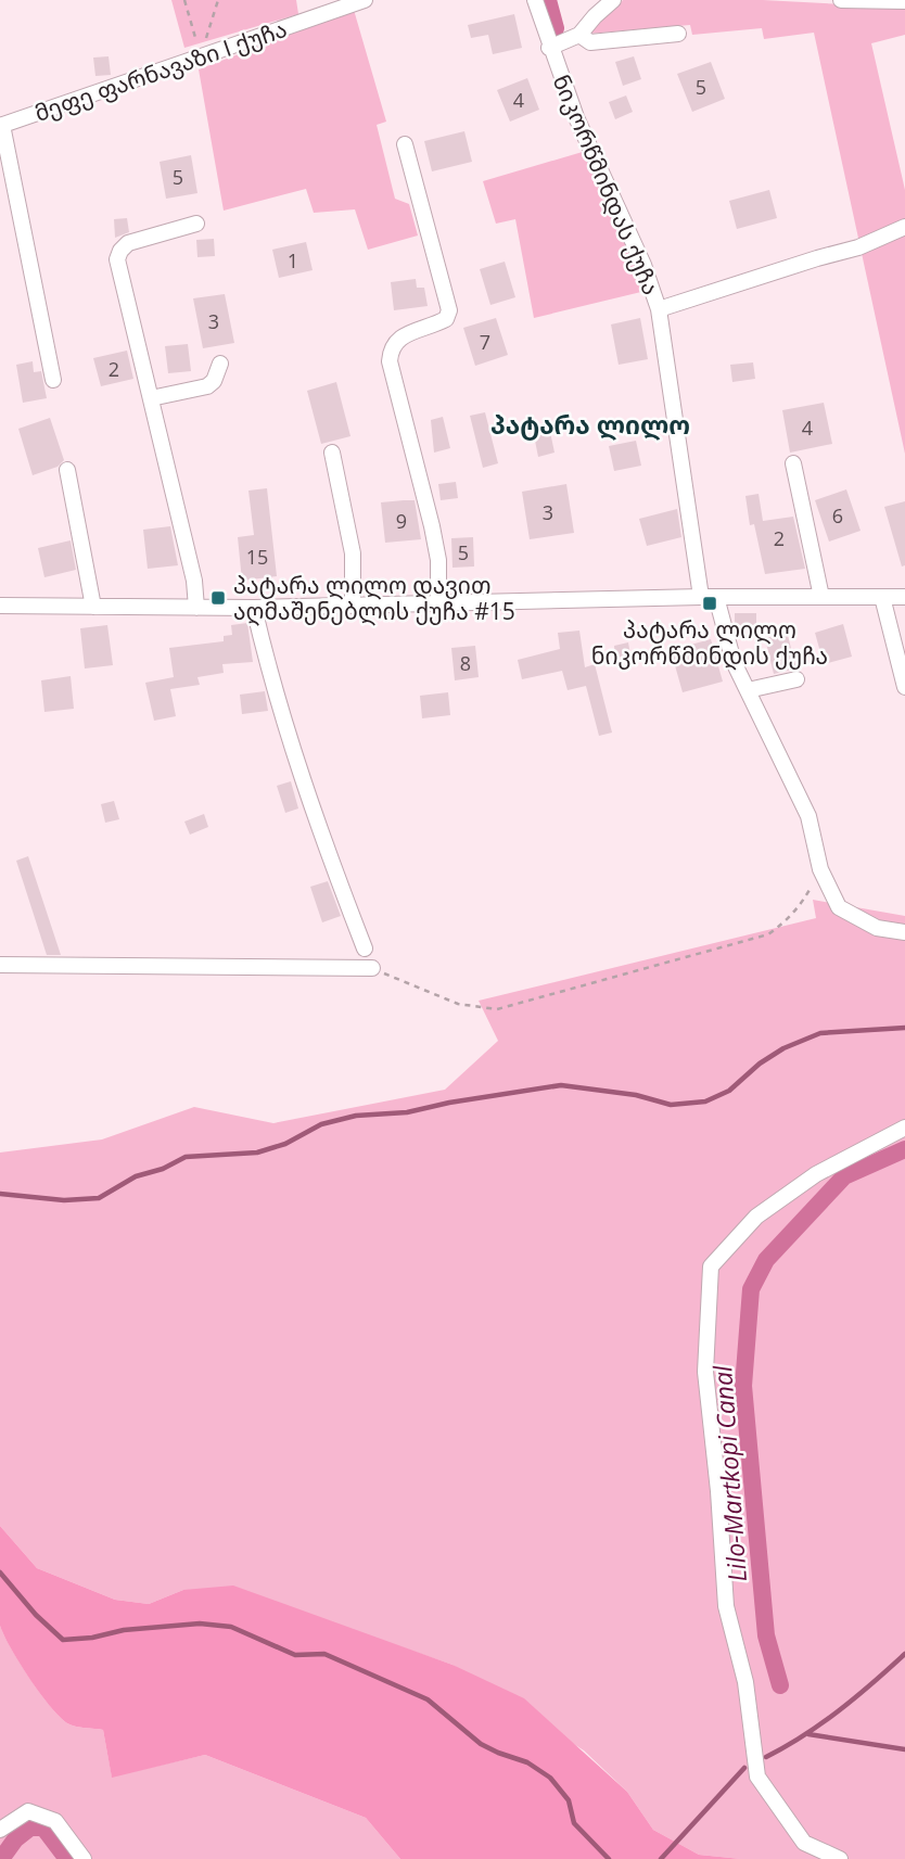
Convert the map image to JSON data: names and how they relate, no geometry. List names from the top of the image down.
{
  "streets": {
    "street": ["მეფე ფარნავაზი I ქუჩა", "ნიკორწმინდას ქუჩა"]
  },
  "districts": ["პატარა ლილო"],
  "water": ["Lilo-Martkopi Canal"],
  "places": {
    "transit": ["პატარა ლილო დავით აღმაშენებლის ქუჩა #15", "პატარა ლილო ნიკორწმინდის ქუჩა"]
  },
  "house_numbers": [
    "5",
    "4",
    "5",
    "1",
    "3",
    "7",
    "2",
    "4",
    "3",
    "6",
    "9",
    "2",
    "5",
    "15",
    "8"
  ]
}
